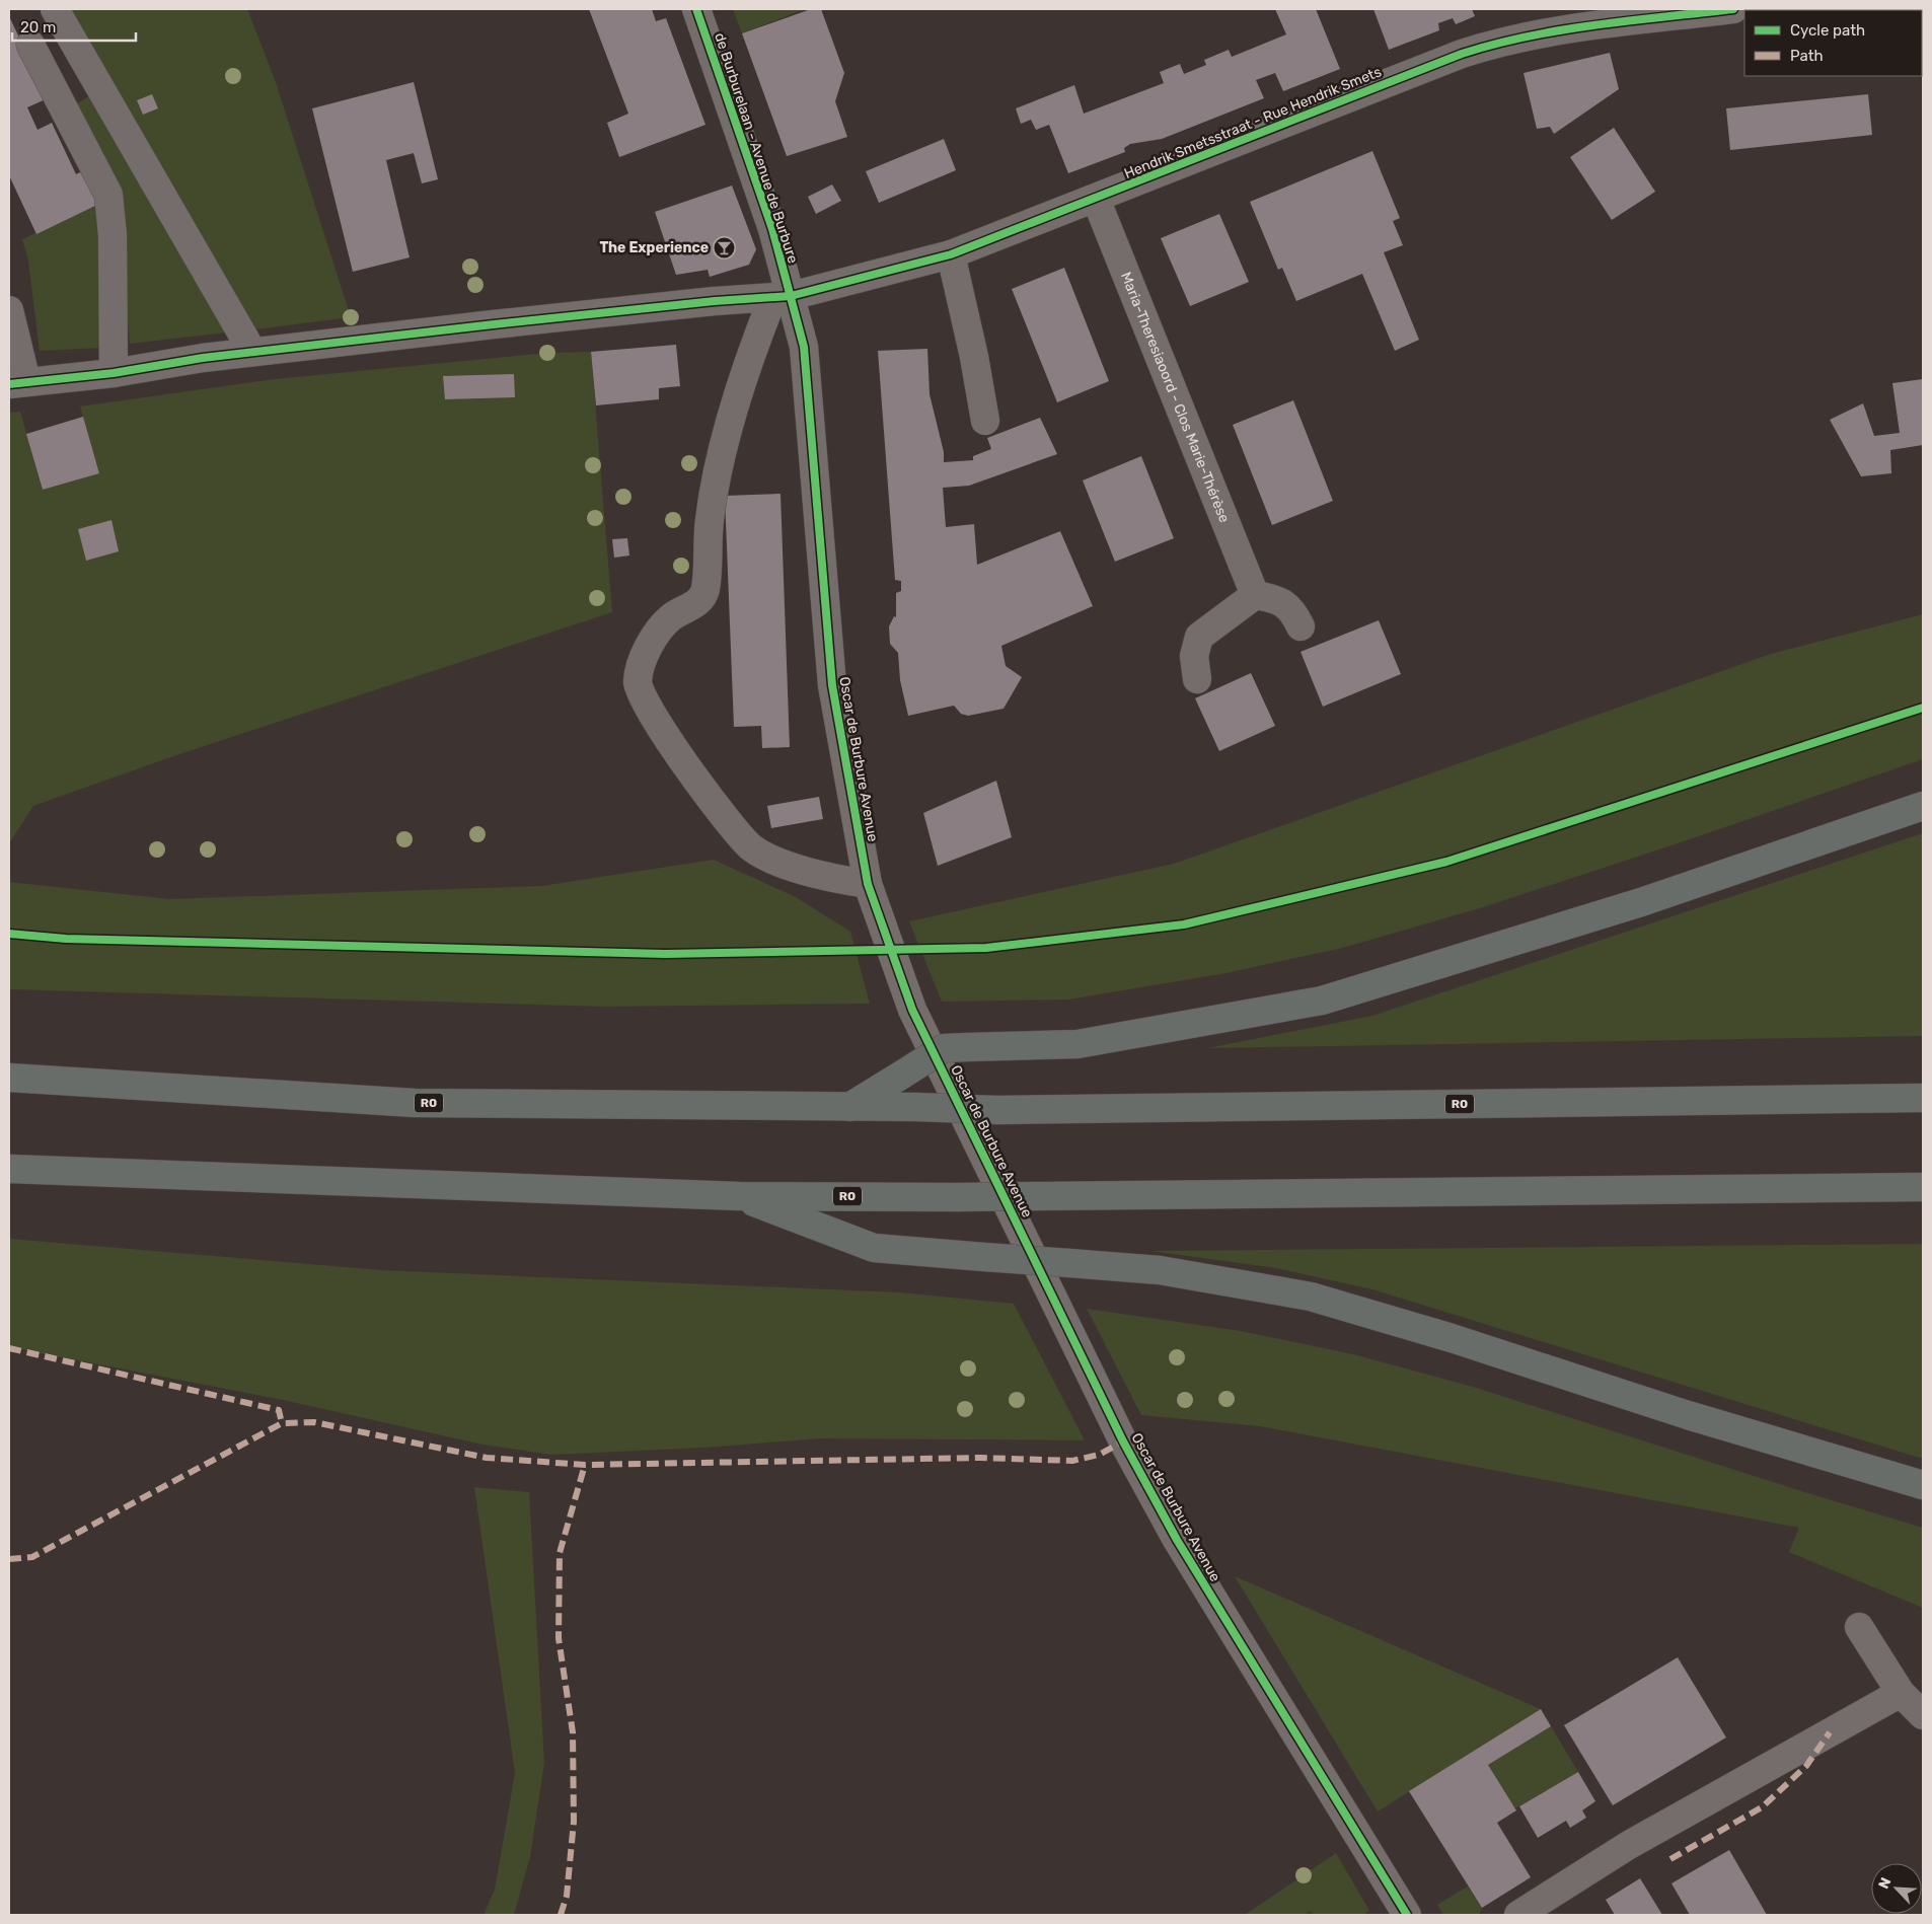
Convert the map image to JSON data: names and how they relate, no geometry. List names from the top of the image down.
{
  "streets": {
    "highway": ["R0"],
    "street": [
      "Hendrik Smetsstraat - Rue Hendrik Smets",
      "de Burburelaan - Avenue de Burbure",
      "Maria-Theresiaoord - Clos Marie-Thérèse",
      "Oscar de Burbure Avenue"
    ]
  },
  "crossings": [
    ["Hendrik Smetsstraat - Rue Hendrik Smets", "de Burburelaan - Avenue de Burbure"],
    ["Hendrik Smetsstraat - Rue Hendrik Smets", "Maria-Theresiaoord - Clos Marie-Thérèse"],
    ["Hendrik Smetsstraat - Rue Hendrik Smets", "Oscar de Burbure Avenue"],
    ["de Burburelaan - Avenue de Burbure", "Oscar de Burbure Avenue"]
  ],
  "places": {
    "bar": ["The Experience"]
  },
  "legend": ["Cycle path", "Path"],
  "scale_bar": "20 m",
  "north": "top left"
}
